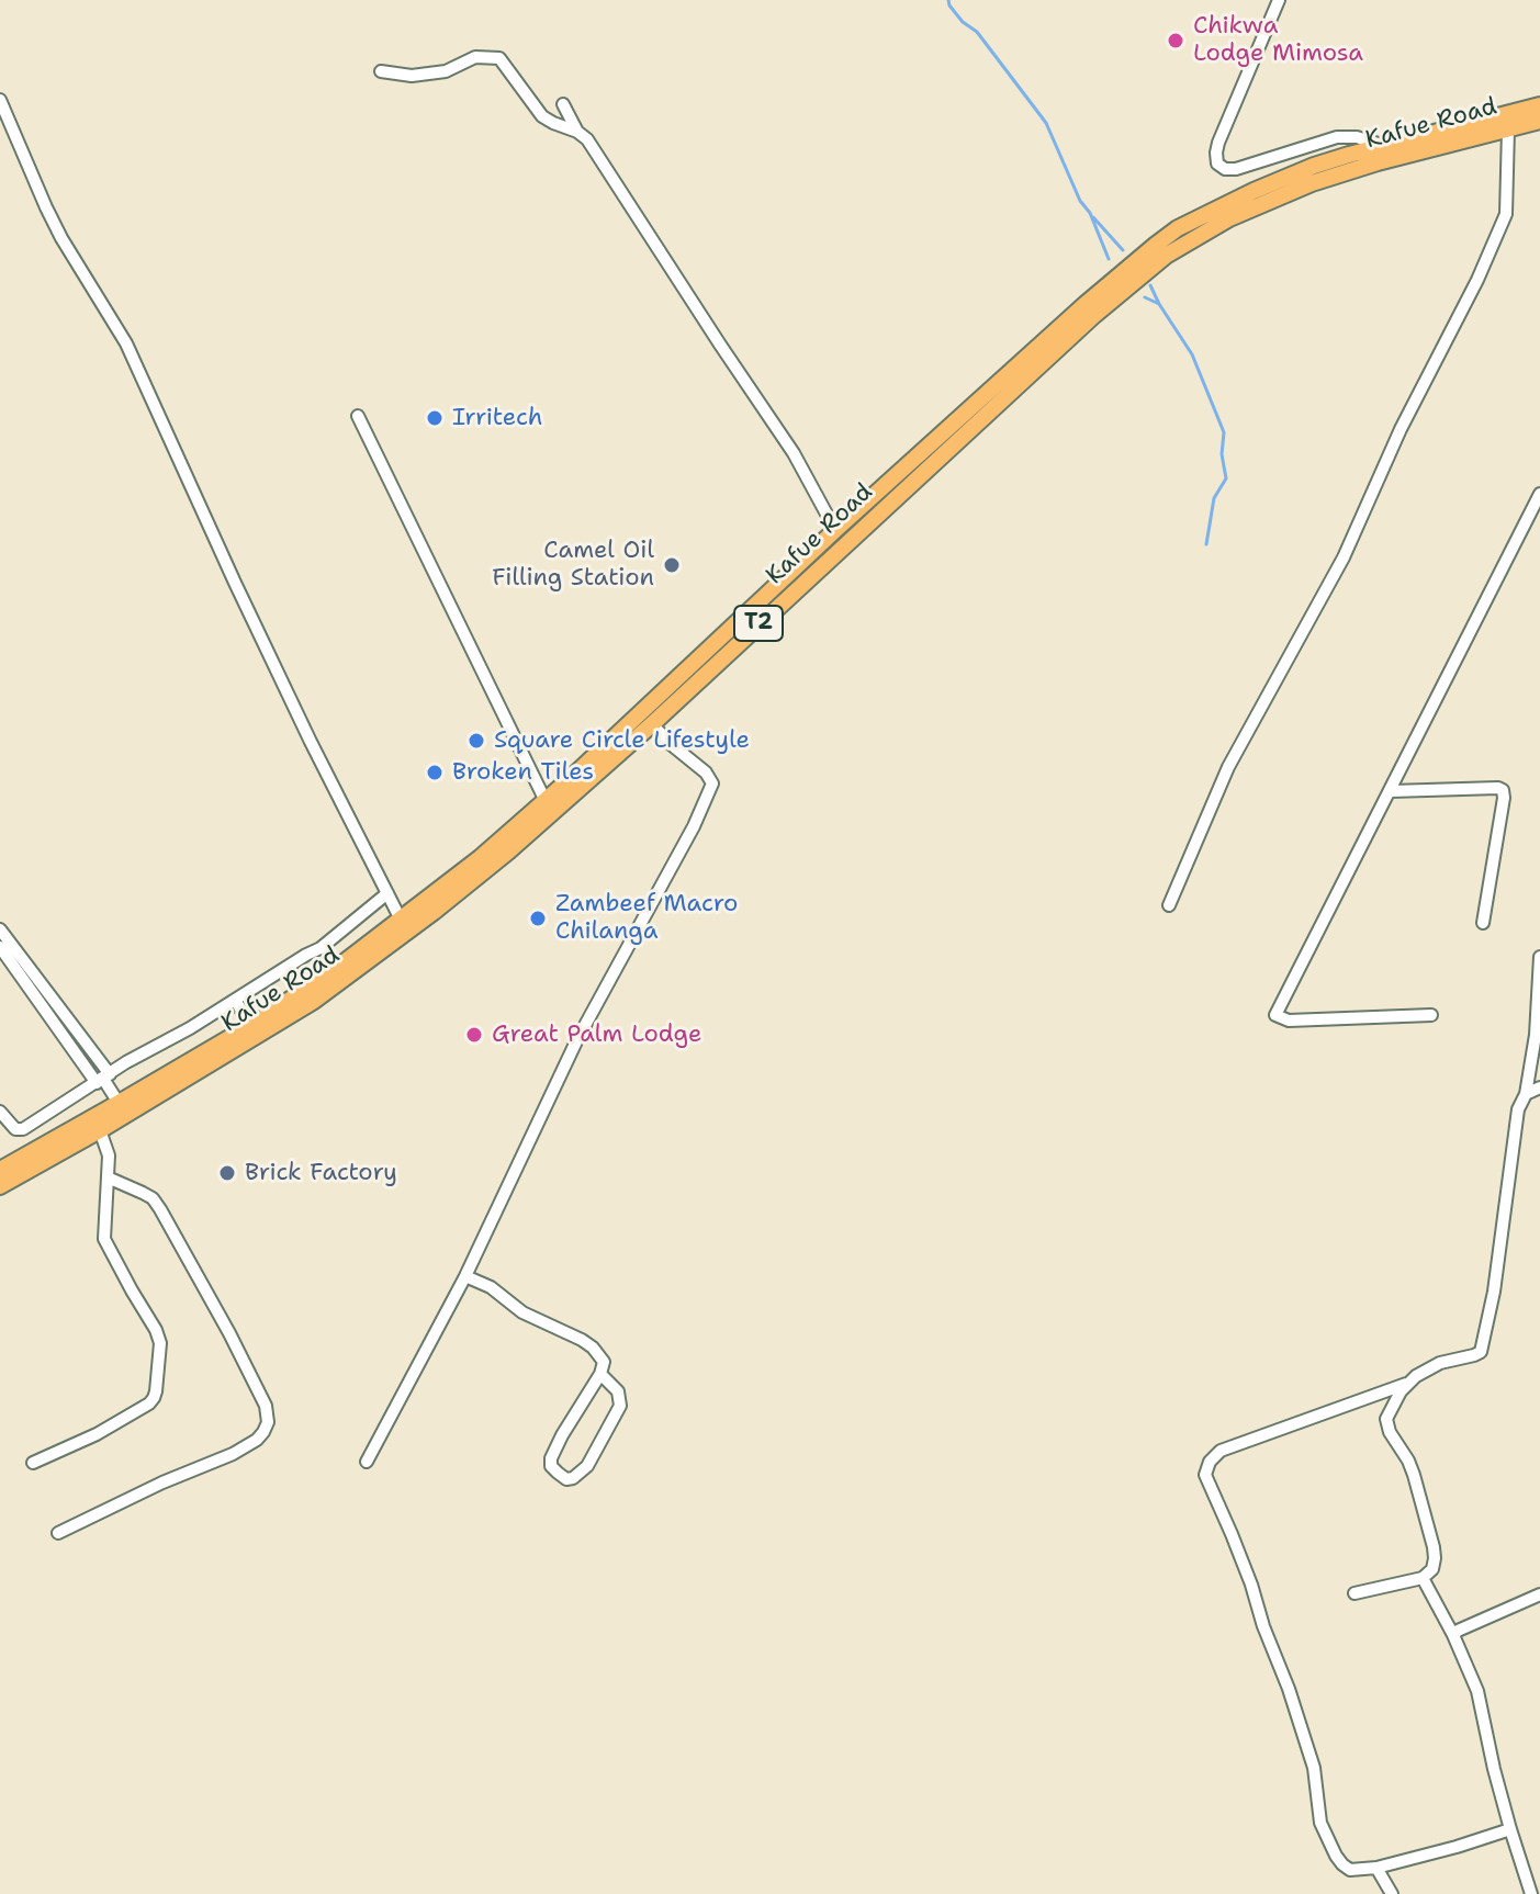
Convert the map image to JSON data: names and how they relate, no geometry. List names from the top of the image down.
{
  "streets": {
    "highway": ["Kafue Road", "T2"]
  },
  "places": [
    "Chikwa Lodge Mimosa",
    "Irritech",
    "Camel Oil Filling Station",
    "Square Circle Lifestyle",
    "Broken Tiles",
    "Zambeef Macro Chilanga",
    "Great Palm Lodge",
    "Brick Factory"
  ]
}
